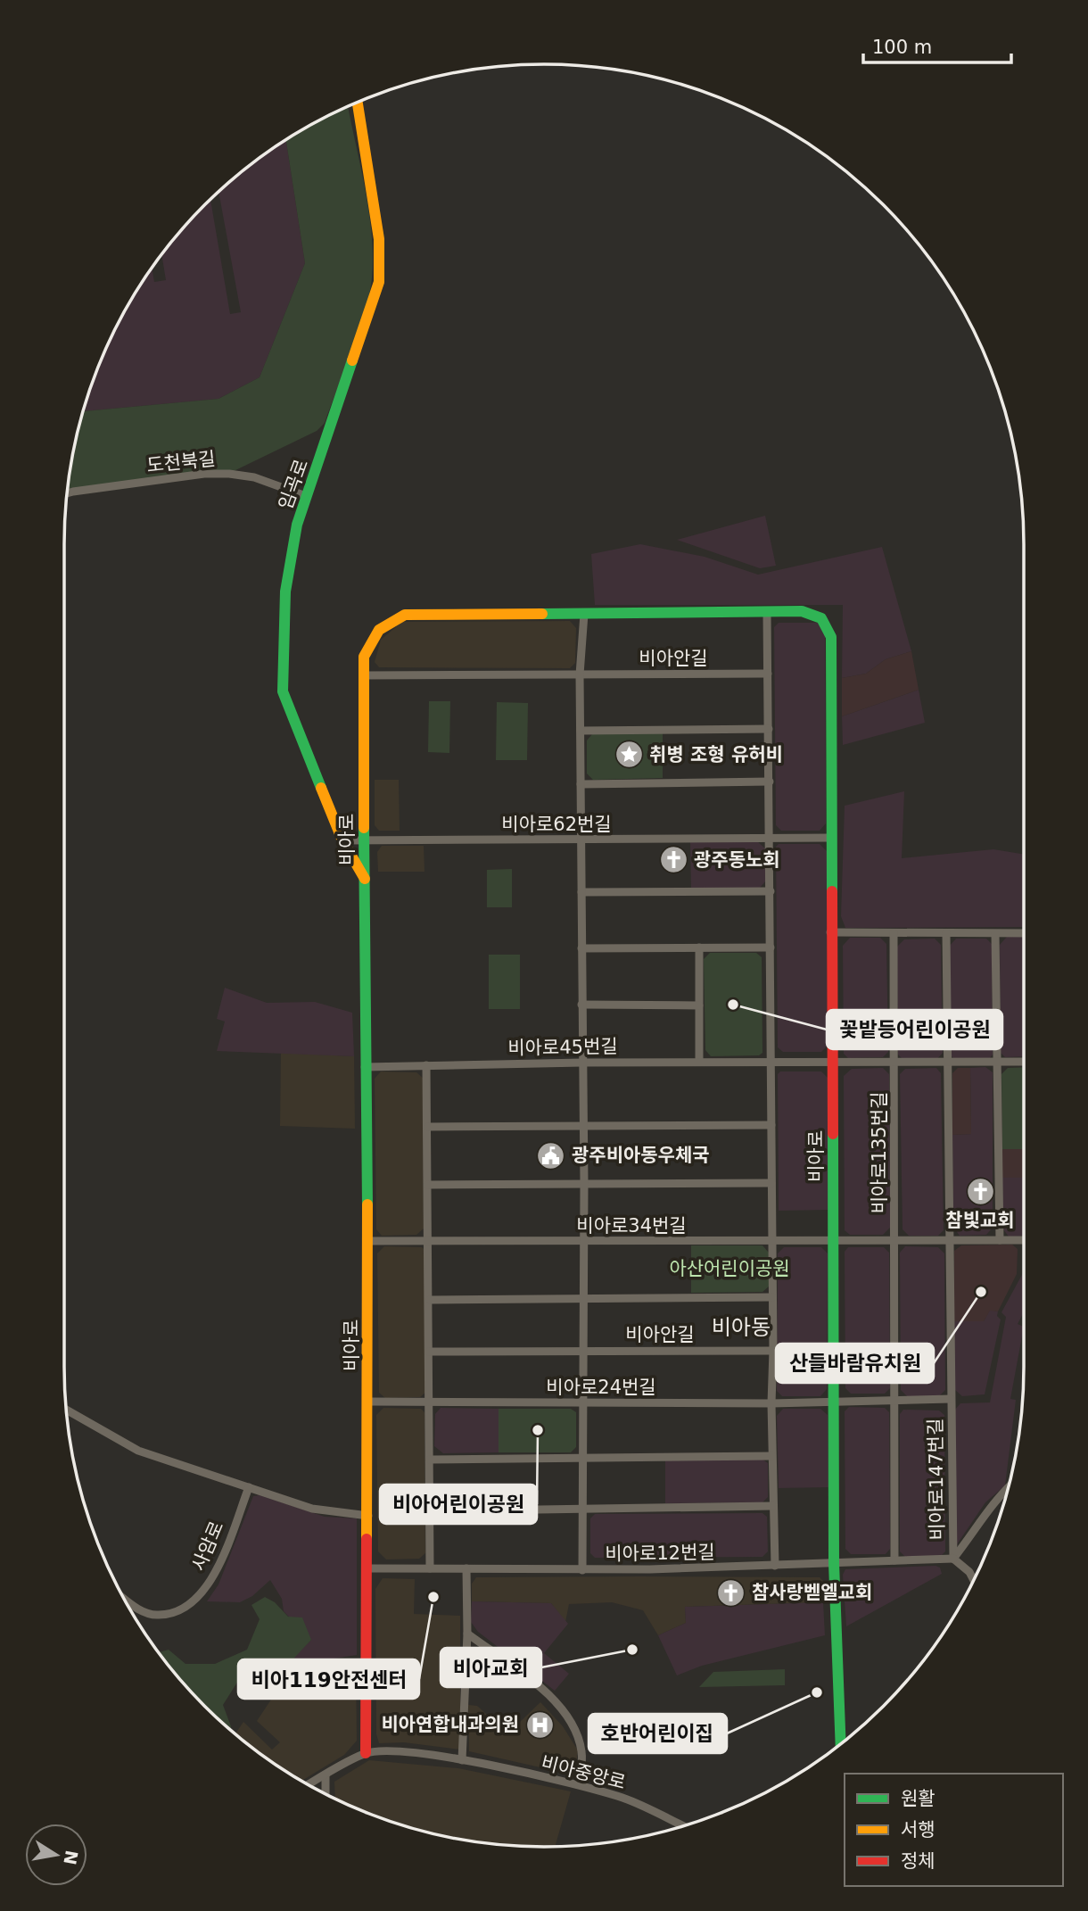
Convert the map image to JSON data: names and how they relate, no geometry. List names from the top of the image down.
{
  "streets": {
    "street": [
      "도천북길",
      "임곡로",
      "비아안길",
      "비아로62번길",
      "비아로",
      "비아로45번길",
      "비아로135번길",
      "비아로34번길",
      "비아로24번길",
      "비아로147번길",
      "사암로",
      "비아로12번길",
      "비아중앙로"
    ]
  },
  "crossings": [
    ["도천북길", "임곡로"],
    ["임곡로", "비아로62번길"],
    ["임곡로", "비아로"],
    ["비아로62번길", "비아로"],
    ["비아로", "비아로45번길"],
    ["비아로", "비아로34번길"],
    ["비아로", "비아로24번길"],
    ["비아로", "비아로147번길"],
    ["비아로", "비아로12번길"],
    ["비아로", "비아중앙로"],
    ["비아로24번길", "비아로147번길"],
    ["비아로147번길", "비아로12번길"]
  ],
  "districts": ["비아동"],
  "parks": ["아산어린이공원"],
  "places": {
    "place": ["취병 조형 유허비"],
    "church": ["광주동노회", "참빛교회", "참사랑벧엘교회"],
    "other": [
      "꽃밭등어린이공원",
      "산들바람유치원",
      "비아어린이공원",
      "비아119안전센터",
      "비아교회",
      "호반어린이집"
    ],
    "public building": ["광주비아동우체국"],
    "hospital": ["비아연합내과의원"]
  },
  "legend": ["원활", "서행", "정체"],
  "scale_bar": "100 m",
  "north": "right"
}
